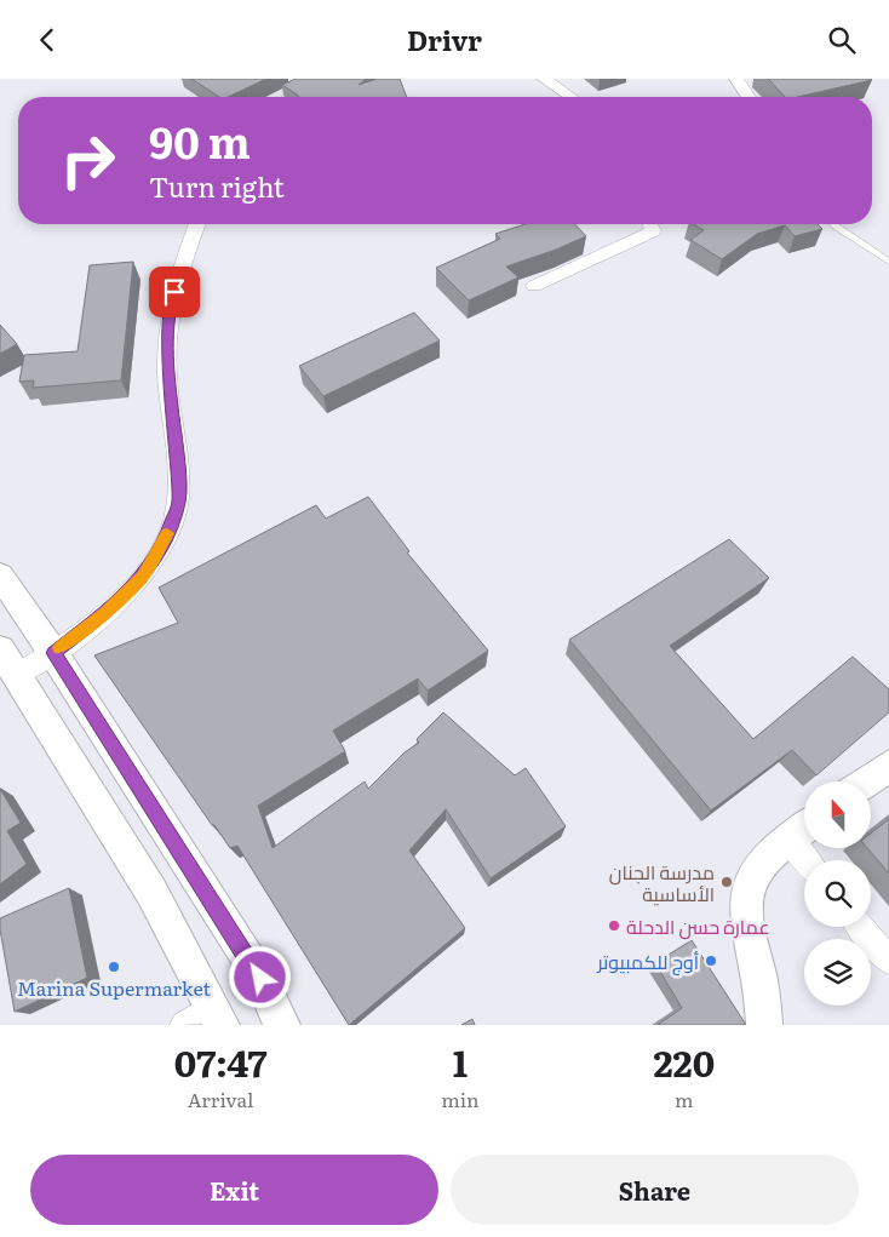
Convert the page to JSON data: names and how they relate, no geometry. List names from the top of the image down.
{
  "places": [
    "مدرسة الجنان الأساسية",
    "عمارة حسن الدحلة",
    "أوج للكمبيوتر",
    "Marina Supermarket"
  ],
  "north": "top",
  "page": {
    "header": "Drivr",
    "turn": ["90 m", "Turn right"],
    "eta": [
      "07:47",
      "Arrival",
      "1",
      "min",
      "220",
      "m"
    ],
    "buttons": ["Exit", "Share"]
  }
}
